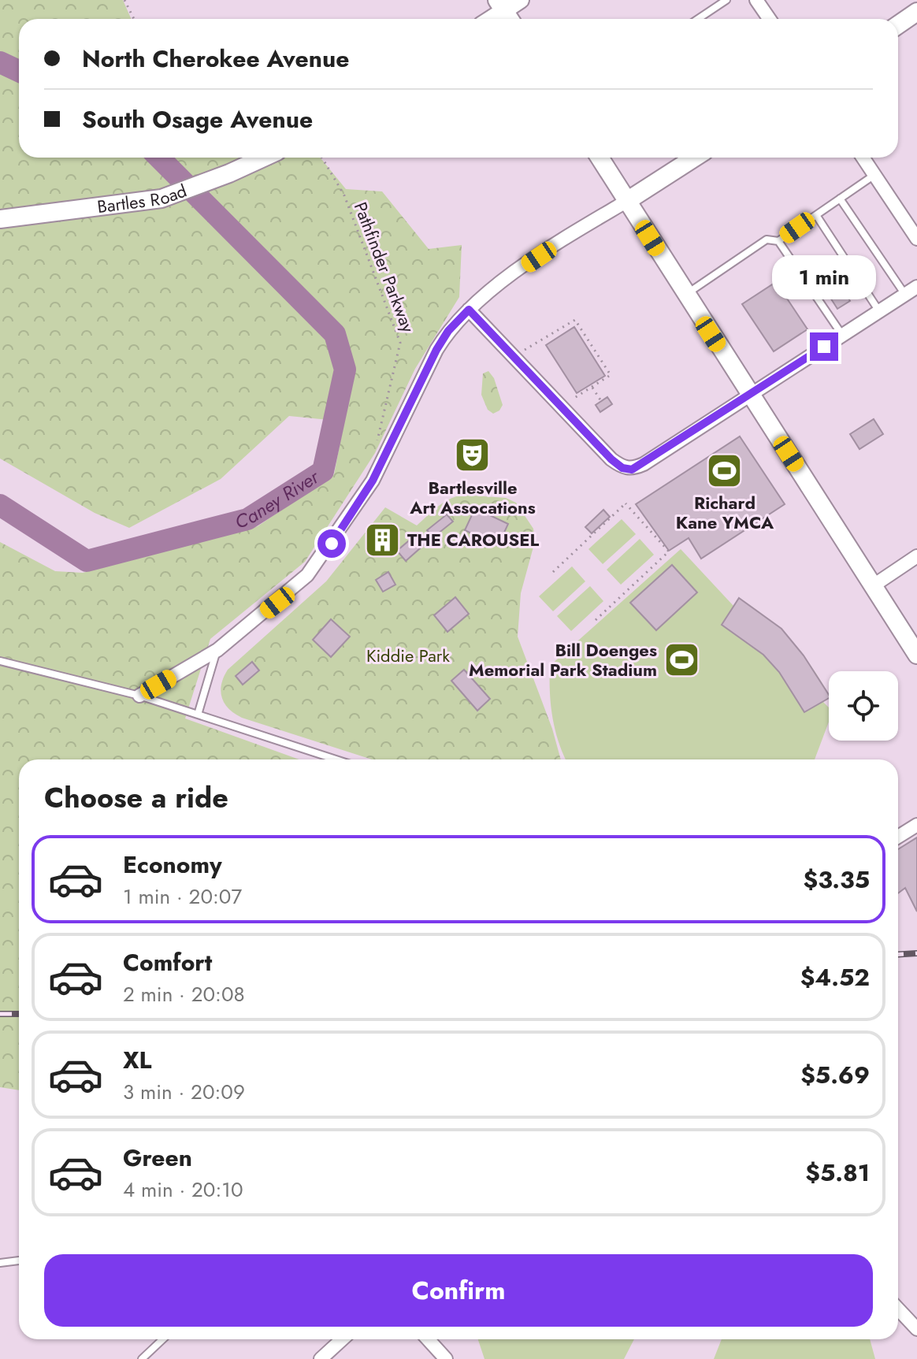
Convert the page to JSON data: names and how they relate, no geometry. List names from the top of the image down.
{
  "streets": {
    "main road": ["Bartles Road"],
    "path": ["Pathfinder Parkway"]
  },
  "water": ["Caney River"],
  "parks": ["Kiddie Park"],
  "places": {
    "theatre": ["Bartlesville Art Assocations"],
    "sports": ["Richard Kane YMCA", "Bill Doenges Memorial Park Stadium"],
    "building": ["THE CAROUSEL"]
  },
  "page": {
    "banner": ["North Cherokee Avenue", "South Osage Avenue"],
    "bubble": "1 min",
    "heading": "Choose a ride",
    "list": [
      {
        "name": "Economy",
        "note": "1 min · 20:07",
        "value": "$3.35"
      },
      {
        "name": "Comfort",
        "note": "2 min · 20:08",
        "value": "$4.52"
      },
      {
        "name": "XL",
        "note": "3 min · 20:09",
        "value": "$5.69"
      },
      {
        "name": "Green",
        "note": "4 min · 20:10",
        "value": "$5.81"
      }
    ],
    "buttons": "Confirm"
  }
}
